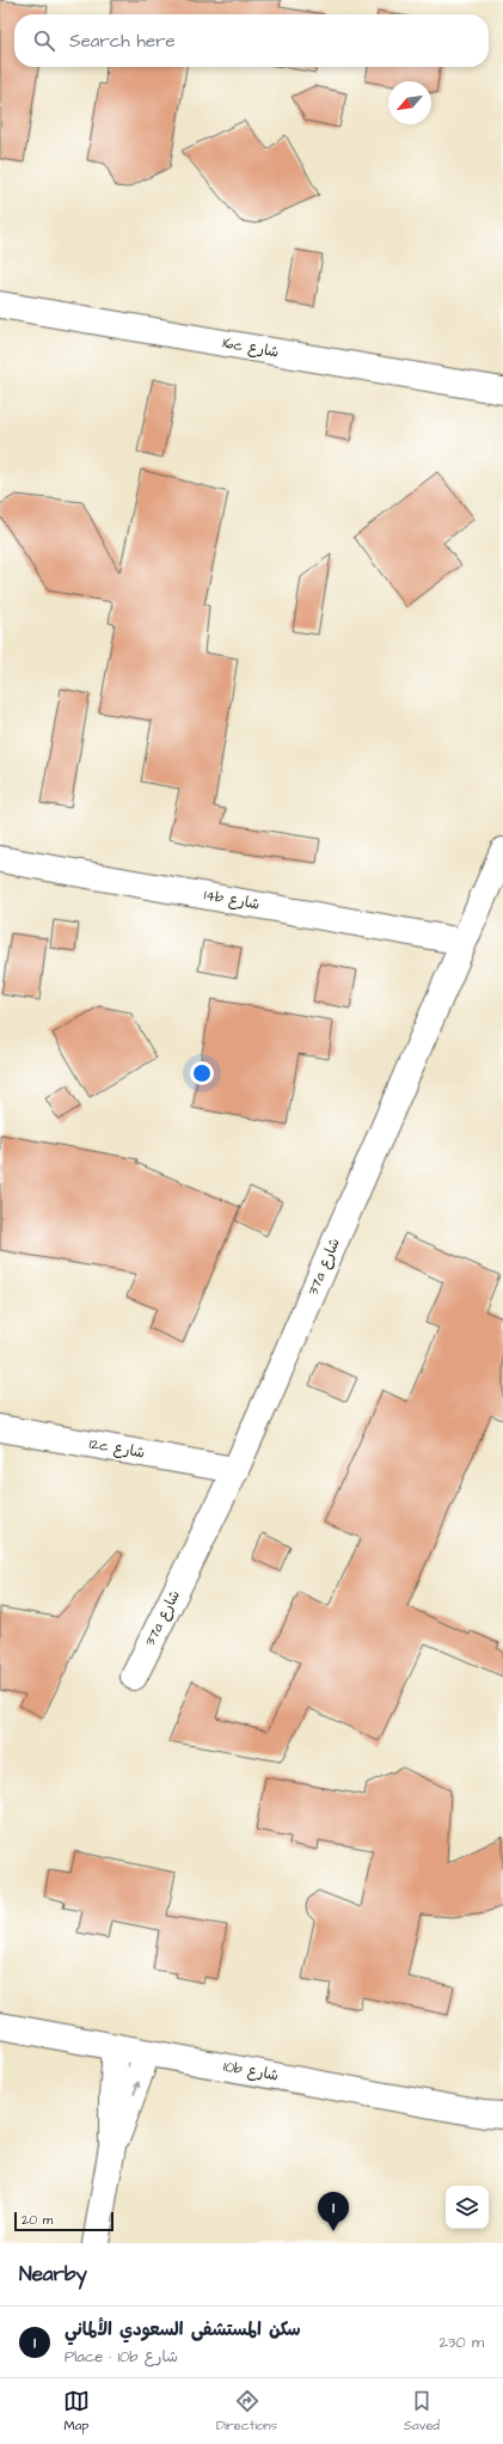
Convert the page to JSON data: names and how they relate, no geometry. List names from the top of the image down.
{
  "streets": {
    "street": [
      "16c شارع",
      "14b شارع",
      "37a شارع",
      "12c شارع",
      "10b شارع"
    ]
  },
  "crossings": [
    ["14b شارع", "37a شارع"],
    ["37a شارع", "12c شارع"]
  ],
  "scale_bar": "20 m",
  "north": "bottom left",
  "page": {
    "search": "Search here",
    "pins": "1",
    "scale": "20 m",
    "heading": "Nearby",
    "list": [
      {
        "mark": "1",
        "name": "سكن المستشفى السعودي الألماني",
        "note": "Place · 10b شارع",
        "value": "230 m"
      }
    ],
    "nav": ["Map", "Directions", "Saved"]
  }
}
